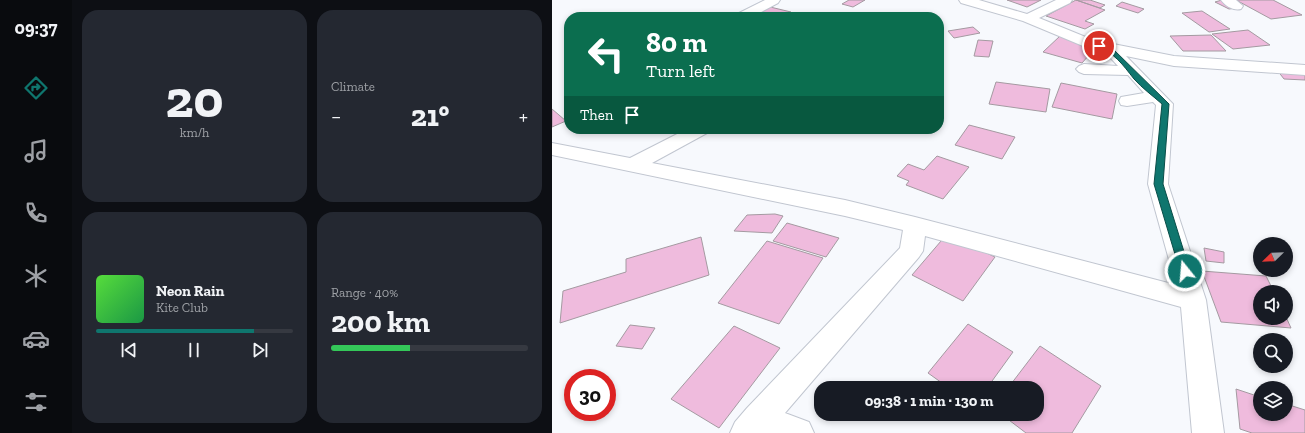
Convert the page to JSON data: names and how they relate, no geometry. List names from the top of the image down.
{
  "north": "bottom left",
  "page": {
    "tabs": "09:37",
    "tile": [
      ["20", "km/h"],
      "Climate",
      ["Range · 40%", "200 km"]
    ],
    "turn": ["80 m", "Turn left"],
    "then": "Then",
    "heat": ["−", "21°", "+"],
    "song": ["Neon Rain", "Kite Club"],
    "limit": "30",
    "trip": "09:38 · 1 min · 130 m"
  }
}
